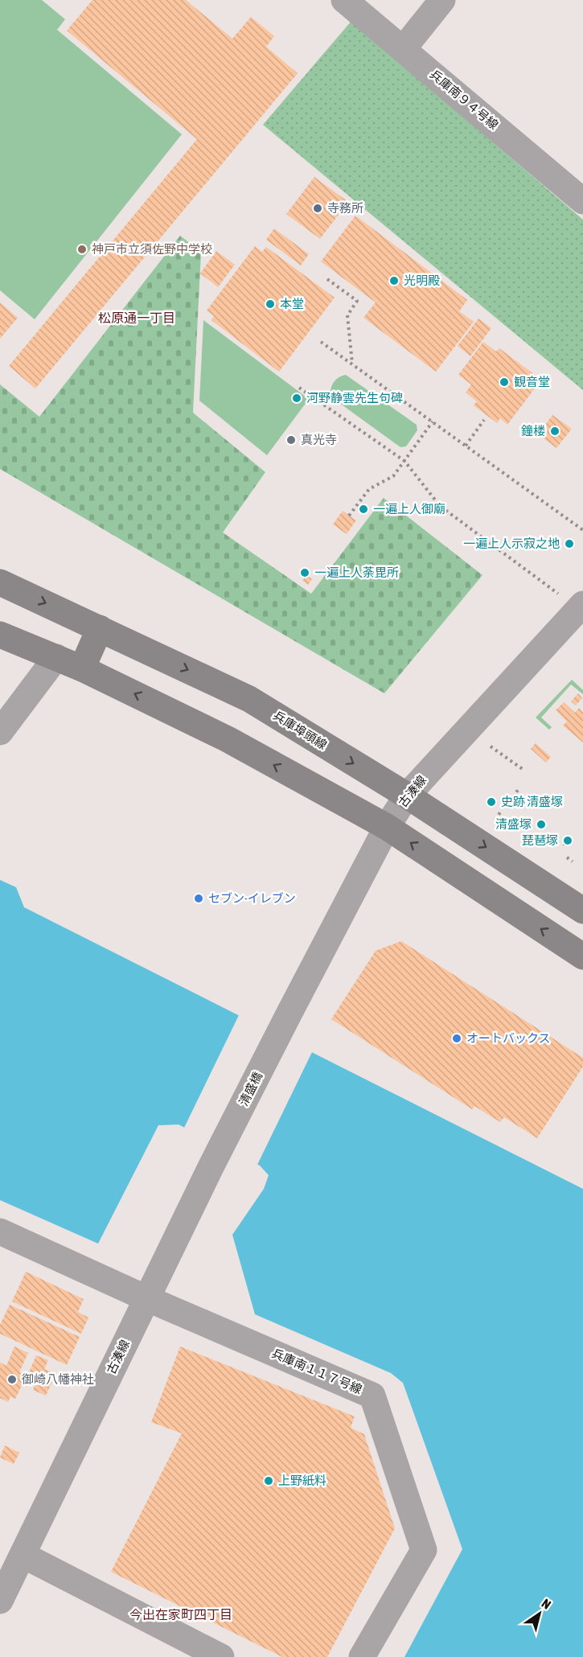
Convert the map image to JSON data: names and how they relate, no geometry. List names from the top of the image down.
{
  "streets": {
    "main road": ["兵庫埠頭線"],
    "street": [
      "兵庫南９４号線",
      "古湊線",
      "清盛橋",
      "兵庫南１１７号線"
    ]
  },
  "crossings": [
    ["兵庫埠頭線", "古湊線"],
    ["古湊線", "清盛橋"],
    ["古湊線", "兵庫南１１７号線"]
  ],
  "districts": ["松原通一丁目", "今出在家町四丁目"],
  "places": [
    "寺務所",
    "神戸市立須佐野中学校",
    "光明殿",
    "本堂",
    "観音堂",
    "河野静雲先生句碑",
    "鐘楼",
    "真光寺",
    "一遍上人御廟",
    "一遍上人示寂之地",
    "一遍上人荼毘所",
    "史跡 清盛塚",
    "清盛塚",
    "琵琶塚",
    "セブン-イレブン",
    "オートバックス",
    "御崎八幡神社",
    "上野紙料"
  ],
  "north": "top right"
}
